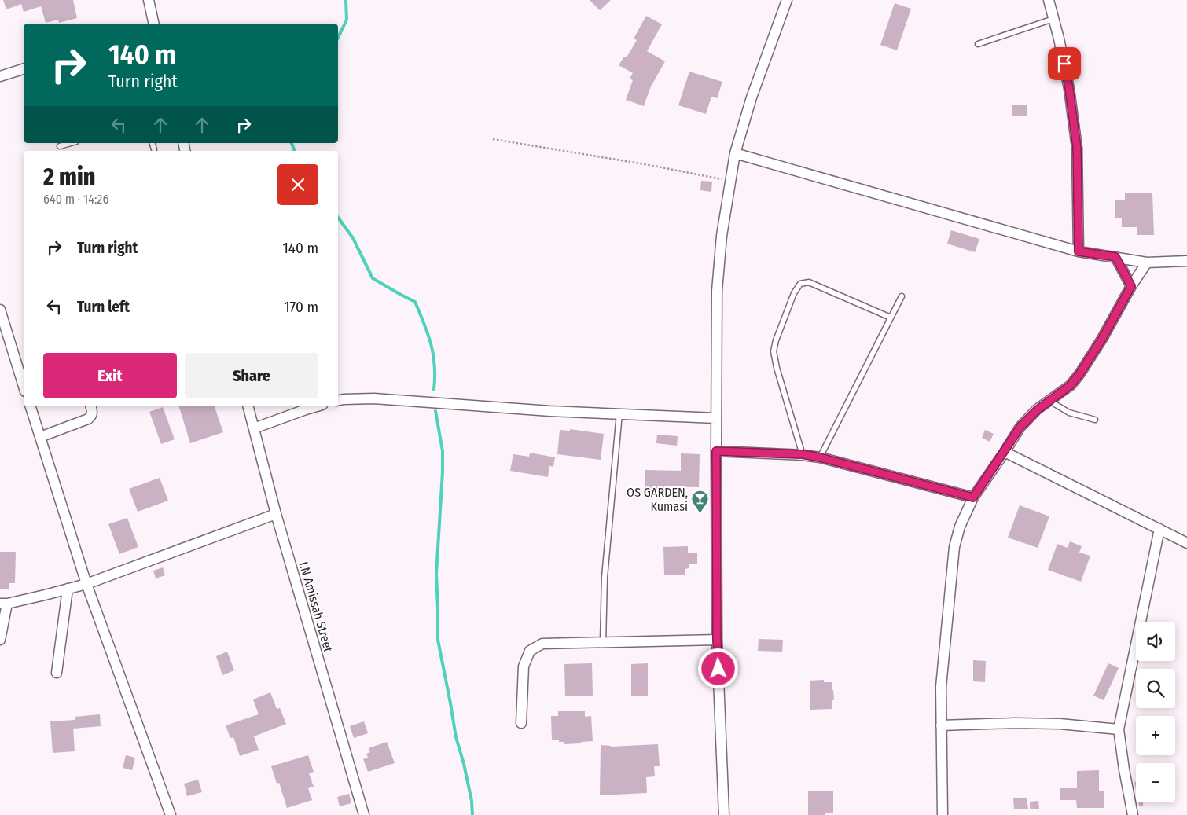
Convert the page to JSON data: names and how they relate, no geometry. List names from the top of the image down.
{
  "streets": {
    "street": ["I.N Amissah Street"]
  },
  "places": {
    "bar": ["OS GARDEN, Kumasi"]
  },
  "page": {
    "turn": ["140 m", "Turn right"],
    "heading": ["2 min", "640 m · 14:26"],
    "list": [
      {
        "name": "Turn right",
        "value": "140 m"
      },
      {
        "name": "Turn left",
        "value": "170 m"
      }
    ],
    "buttons": ["Exit", "Share"],
    "map_buttons": ["+", "−"]
  }
}
